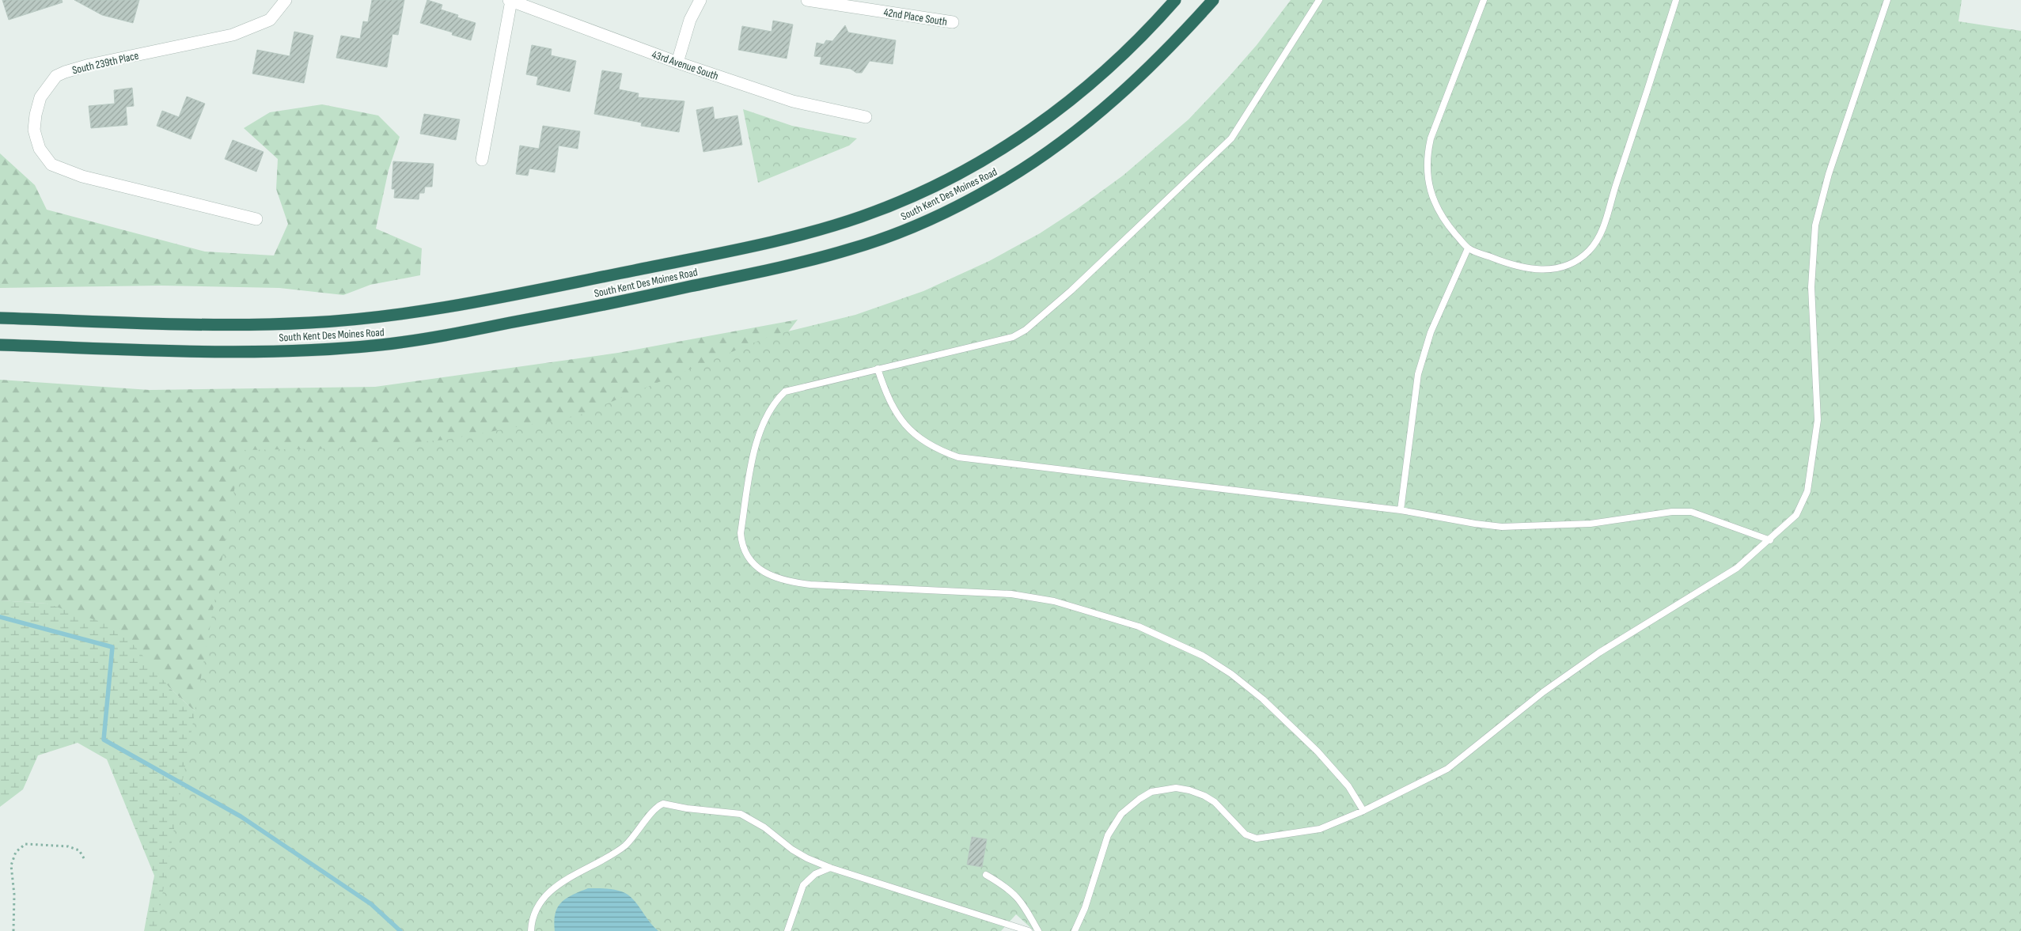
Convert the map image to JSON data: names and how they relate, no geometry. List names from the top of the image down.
{
  "streets": {
    "highway": ["South Kent Des Moines Road"],
    "street": ["42nd Place South", "South 239th Place", "43rd Avenue South"]
  }
}
